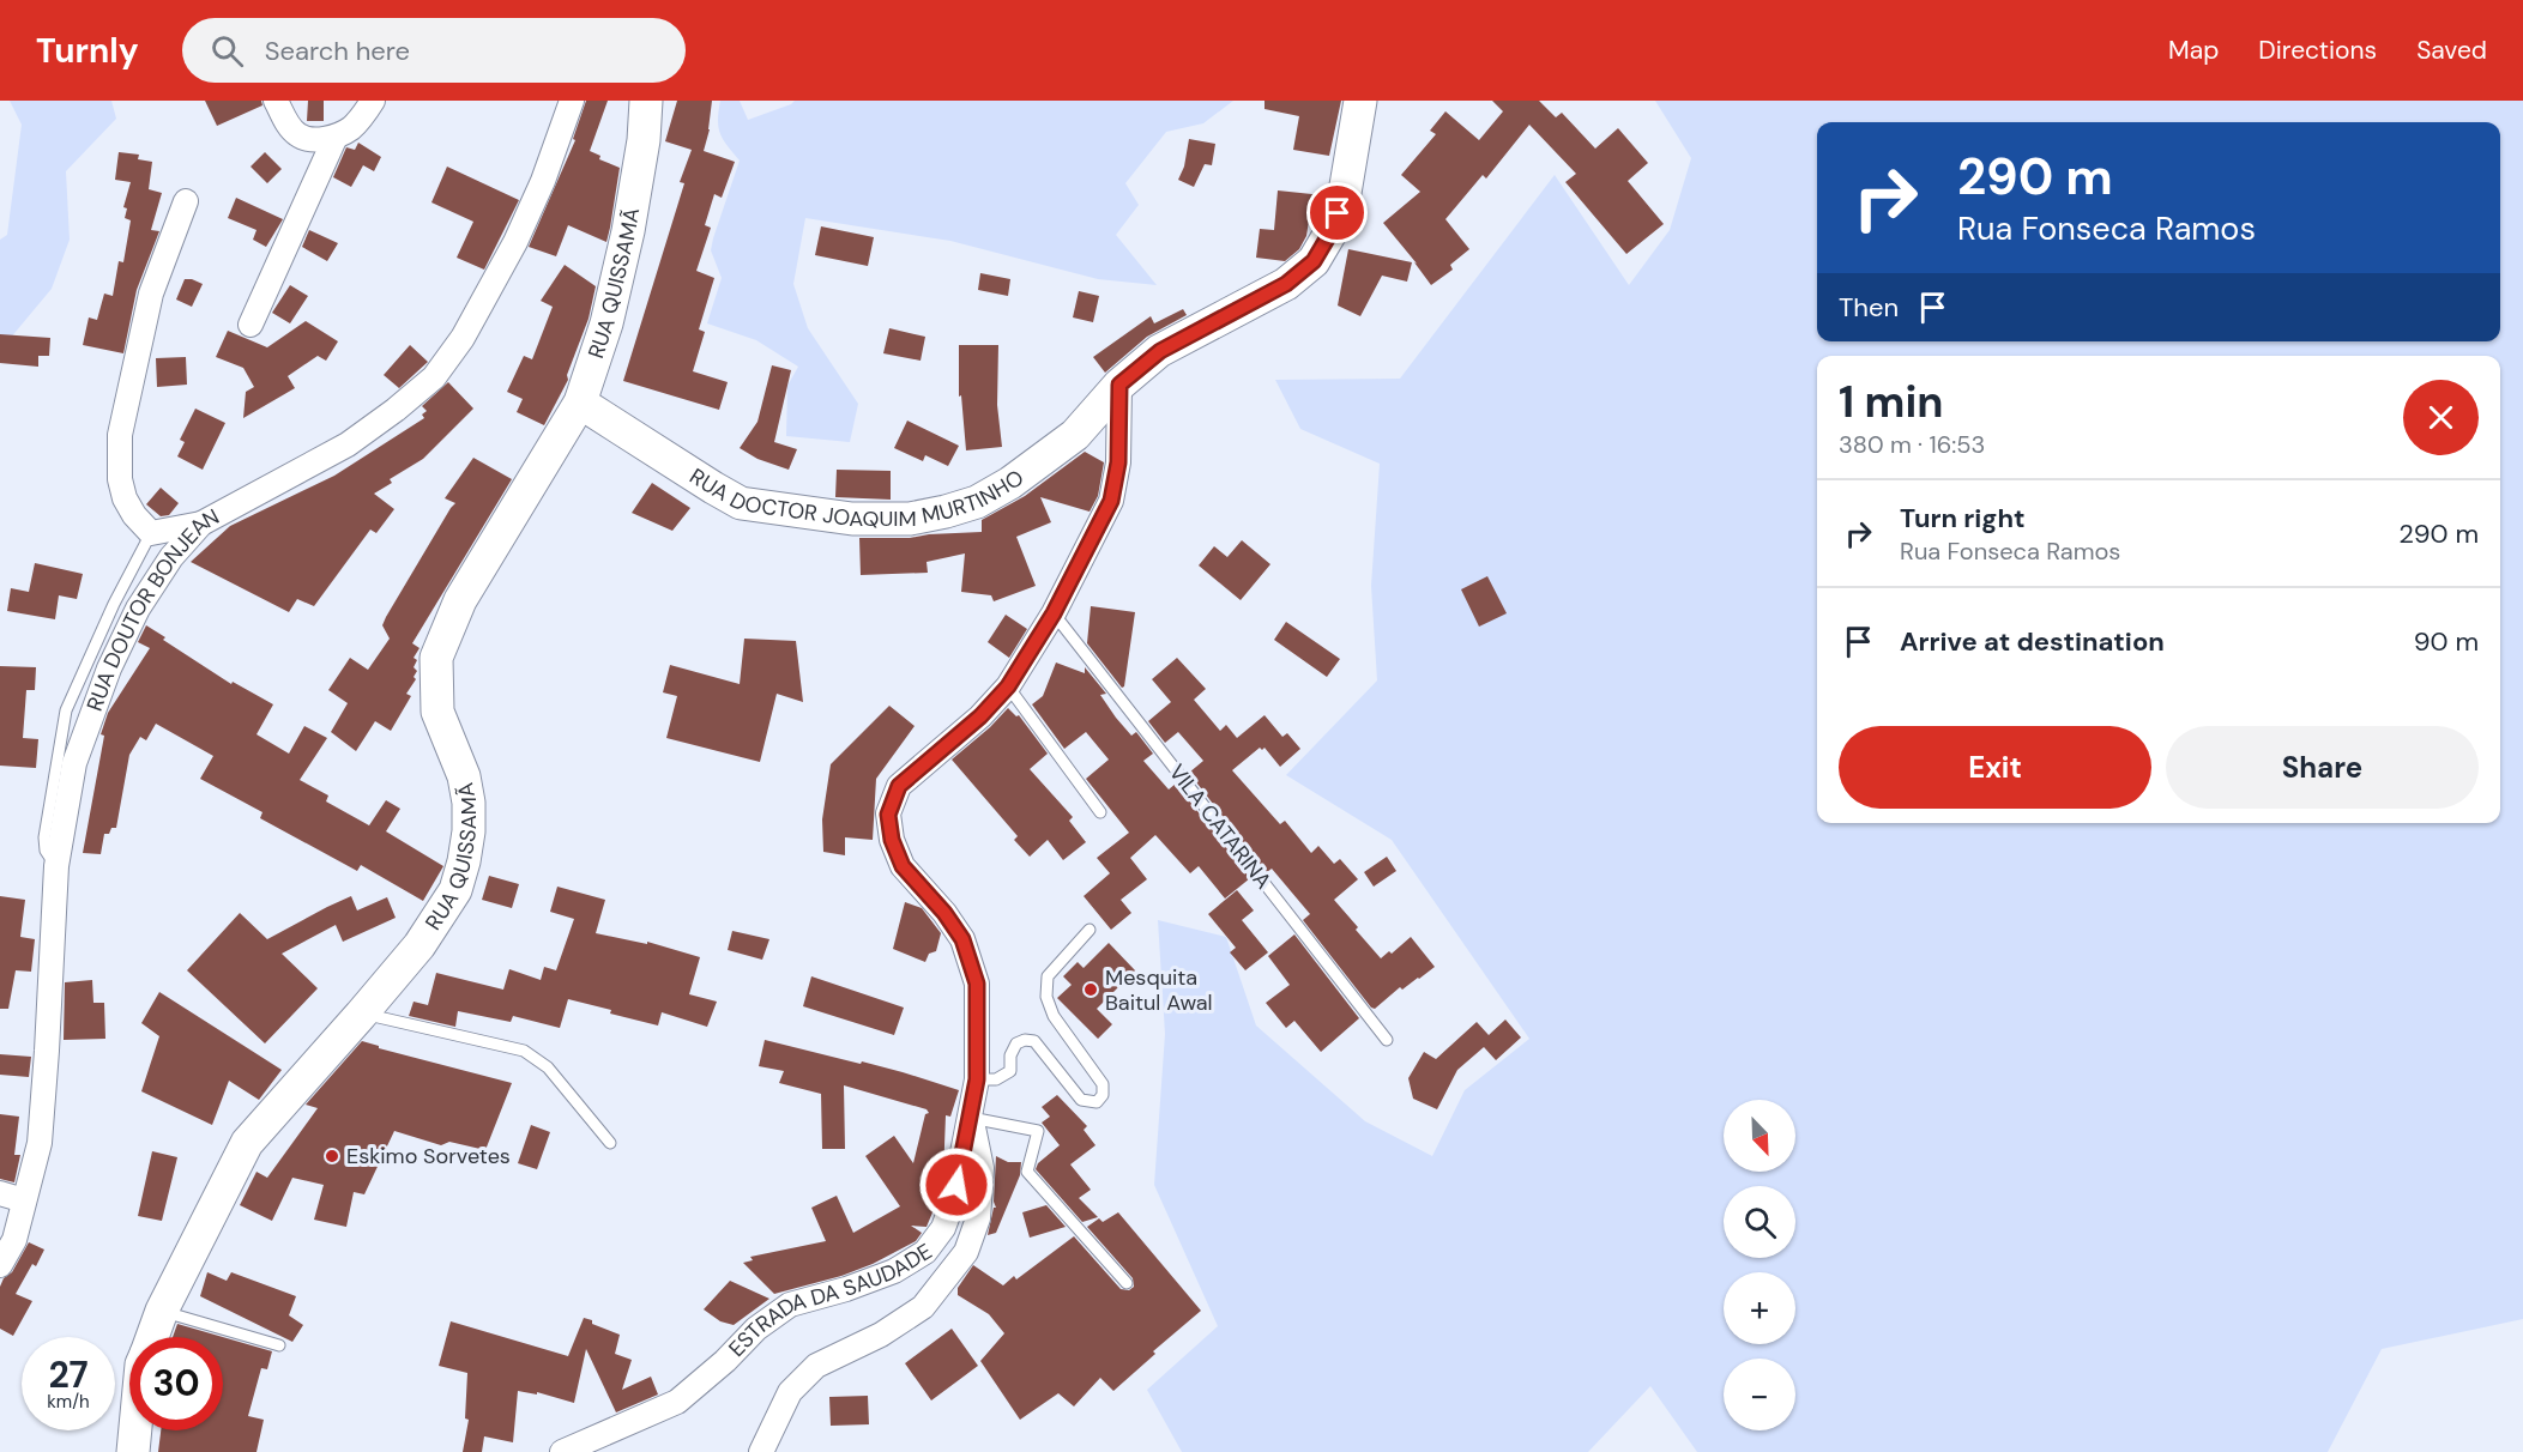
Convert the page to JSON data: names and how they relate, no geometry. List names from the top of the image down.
{
  "streets": {
    "street": [
      "RUA QUISSAMÃ",
      "RUA DOCTOR JOAQUIM MURTINHO",
      "RUA DOUTOR BONJEAN",
      "ESTRADA DA SAUDADE"
    ],
    "lane": ["VILA CATARINA"]
  },
  "crossings": [
    ["RUA QUISSAMÃ", "RUA DOCTOR JOAQUIM MURTINHO"],
    ["RUA DOCTOR JOAQUIM MURTINHO", "ESTRADA DA SAUDADE"],
    ["VILA CATARINA", "ESTRADA DA SAUDADE"]
  ],
  "places": ["Mesquita Baitul Awal", "Eskimo Sorvetes"],
  "north": "bottom right",
  "page": {
    "header": "Turnly",
    "search": "Search here",
    "nav": ["Map", "Directions", "Saved"],
    "turn": ["290 m", "Rua Fonseca Ramos"],
    "then": "Then",
    "heading": ["1 min", "380 m · 16:53"],
    "list": [
      {
        "name": "Turn right",
        "note": "Rua Fonseca Ramos",
        "value": "290 m"
      },
      {
        "name": "Arrive at destination",
        "value": "90 m"
      }
    ],
    "buttons": ["Exit", "Share"],
    "map_buttons": ["+", "−"],
    "speed": "27 km/h",
    "limit": "30"
  }
}
